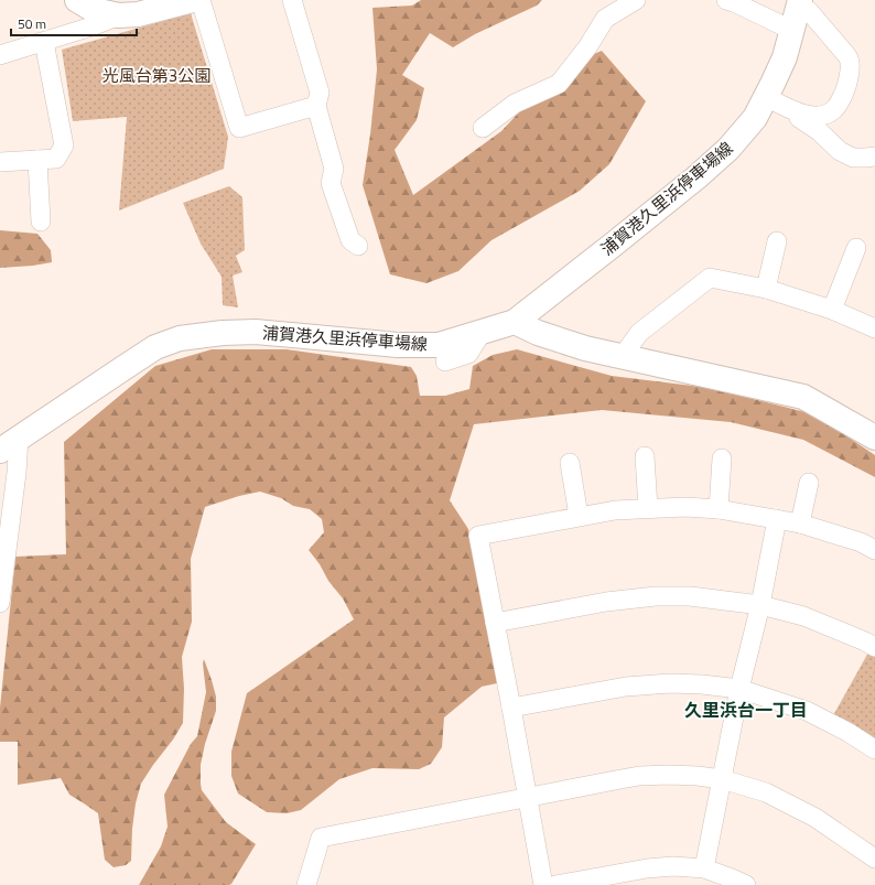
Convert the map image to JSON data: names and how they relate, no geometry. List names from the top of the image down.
{
  "streets": {
    "main road": ["浦賀港久里浜停車場線"]
  },
  "districts": ["久里浜台一丁目"],
  "parks": ["光風台第3公園"],
  "scale_bar": "50 m"
}
